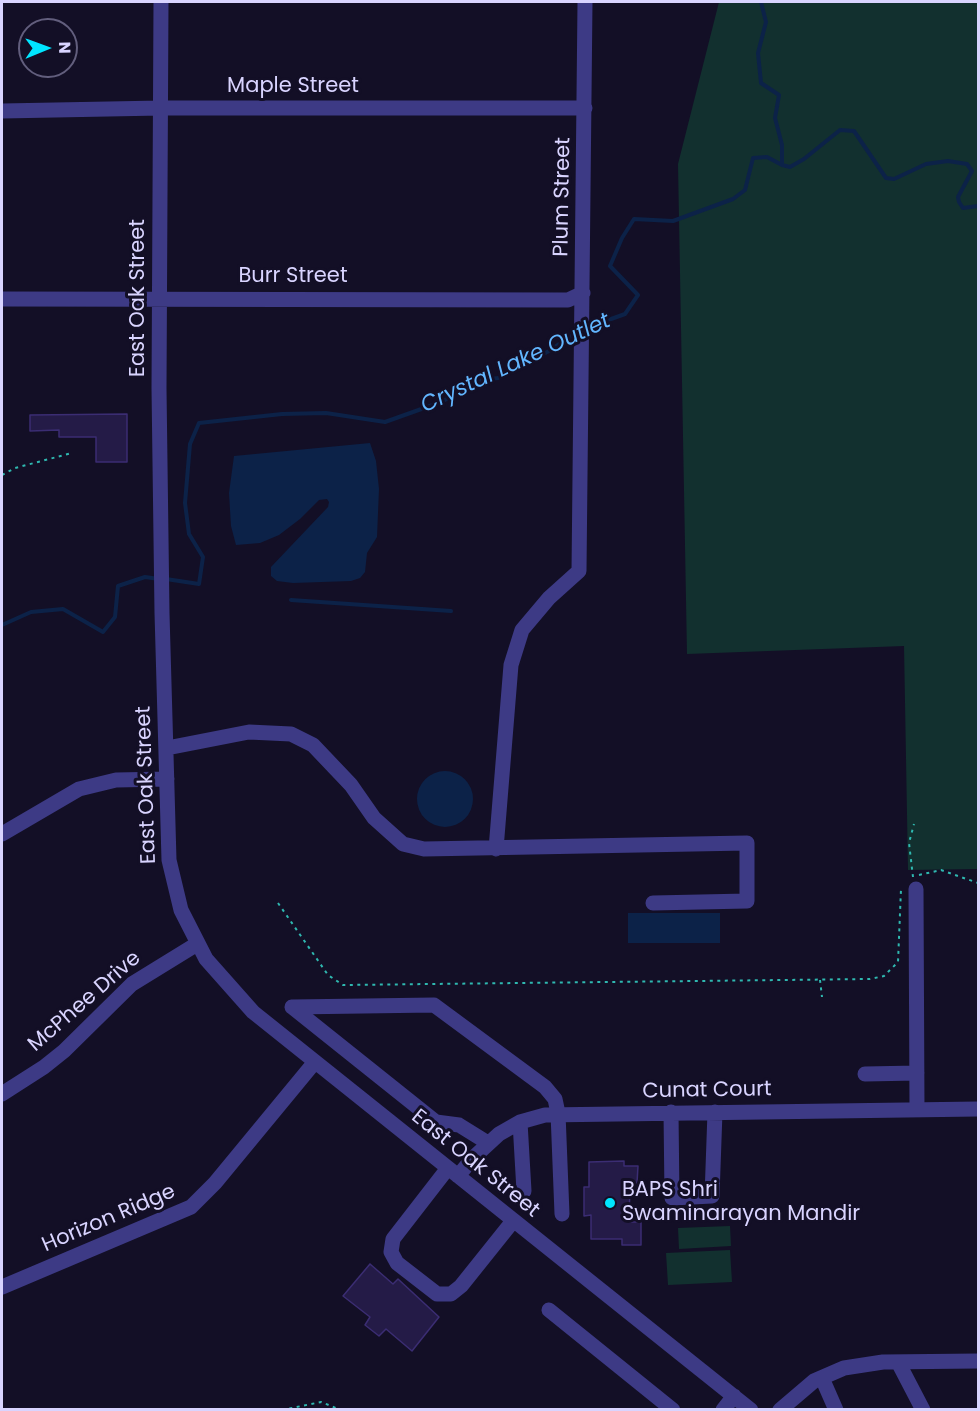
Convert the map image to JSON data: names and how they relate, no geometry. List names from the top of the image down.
{
  "streets": {
    "street": [
      "Maple Street",
      "Plum Street",
      "Burr Street",
      "East Oak Street",
      "McPhee Drive",
      "Cunat Court",
      "Horizon Ridge"
    ]
  },
  "crossings": [
    ["Maple Street", "Plum Street"],
    ["Maple Street", "East Oak Street"],
    ["Plum Street", "Burr Street"],
    ["Burr Street", "East Oak Street"],
    ["East Oak Street", "McPhee Drive"],
    ["East Oak Street", "Cunat Court"],
    ["East Oak Street", "Horizon Ridge"]
  ],
  "water": ["Crystal Lake Outlet"],
  "places": ["BAPS Shri Swaminarayan Mandir"],
  "north": "right"
}
